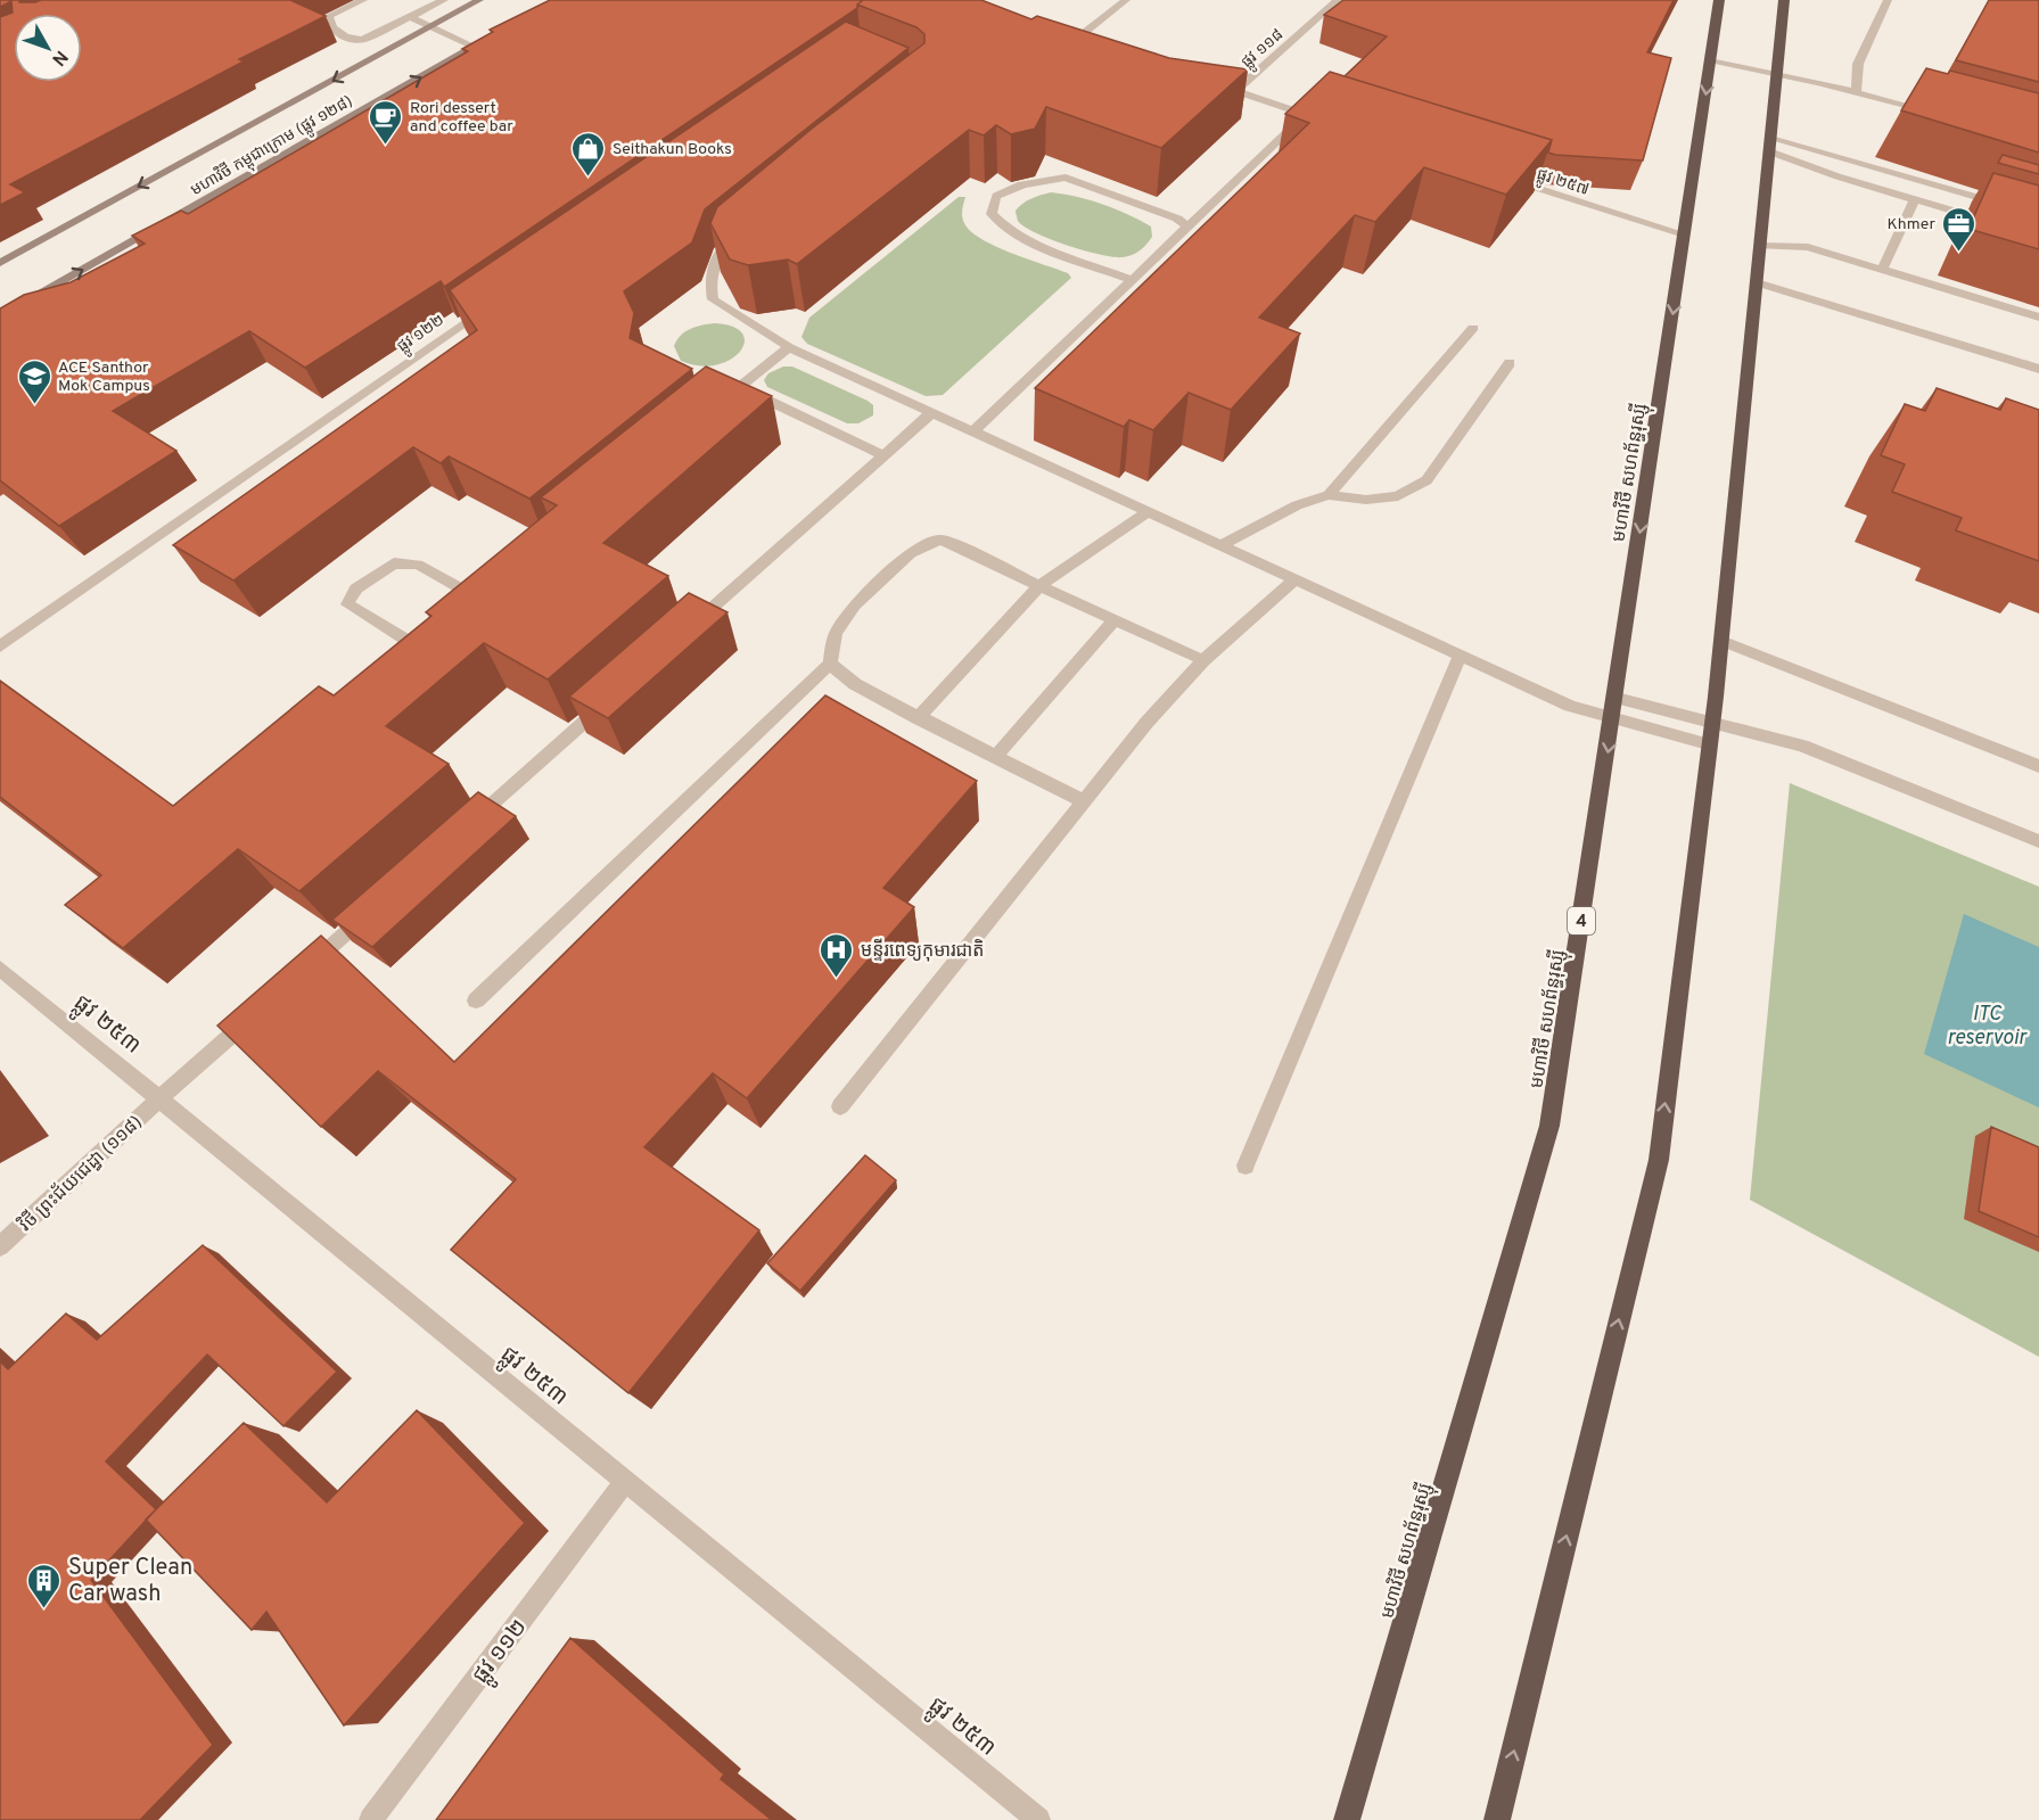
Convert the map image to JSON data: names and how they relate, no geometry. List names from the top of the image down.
{
  "streets": {
    "highway": ["មហាវិថី សហព័ន្ធរុស្ស៊ី", "4"],
    "main road": ["មហាវិថី កម្ពុជាក្រោម (ផ្លូវ ១២៨)"],
    "street": [
      "ផ្លូវ ១១៨",
      "ផ្លូវ ២៥៧",
      "ផ្លូវ ១២២",
      "ផ្លូវ ២៥៣",
      "វិថី ព្រះជ័យជេដ្ធា (១១៨)",
      "ផ្លូវ ១១២"
    ]
  },
  "crossings": [
    ["ផ្លូវ ២៥៧", "មហាវិថី សហព័ន្ធរុស្ស៊ី"],
    ["ផ្លូវ ២៥៣", "វិថី ព្រះជ័យជេដ្ធា (១១៨)"],
    ["ផ្លូវ ២៥៣", "ផ្លូវ ១១២"]
  ],
  "water": ["ITC reservoir"],
  "places": {
    "cafe": ["Rori dessert and coffee bar"],
    "shop": ["Seithakun Books"],
    "office": ["Khmer"],
    "school or university": ["ACE Santhor Mok Campus"],
    "hospital": ["មន្ទីរពេទ្យកុមារជាតិ"],
    "building": ["Super Clean Car wash"]
  },
  "north": "bottom right"
}
